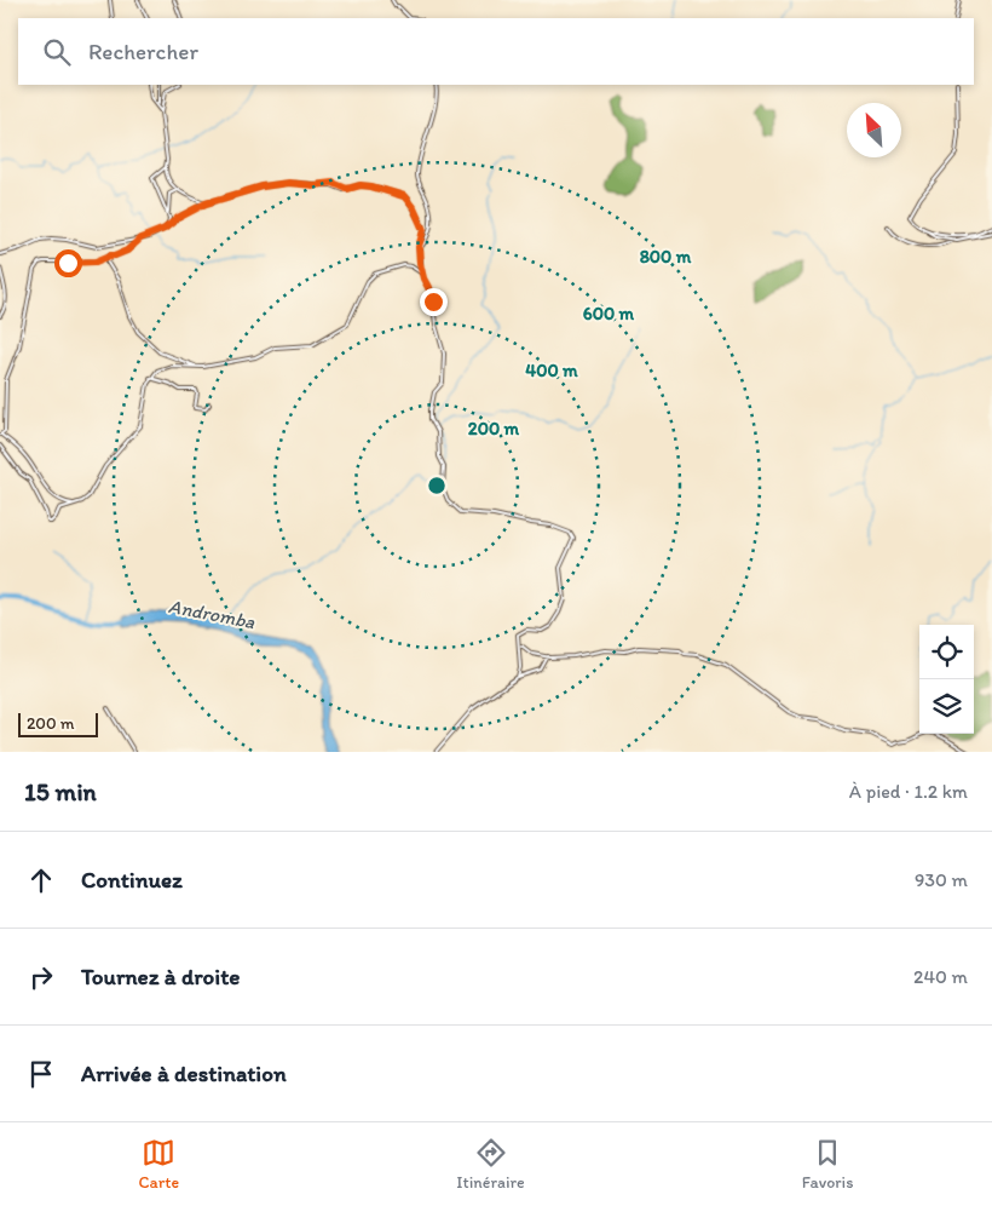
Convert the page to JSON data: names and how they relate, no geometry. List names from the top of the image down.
{
  "water": ["Andromba"],
  "scale_bar": "200 m",
  "north": "top left",
  "page": {
    "search": "Rechercher",
    "scale": "200 m",
    "heading": ["15 min", "À pied · 1.2 km"],
    "list": [
      ["Continuez", "930 m"],
      ["Tournez à droite", "240 m"],
      "Arrivée à destination"
    ],
    "nav": ["Carte", "Itinéraire", "Favoris"]
  },
  "rings": [
    "800 m",
    "600 m",
    "400 m",
    "200 m"
  ]
}
